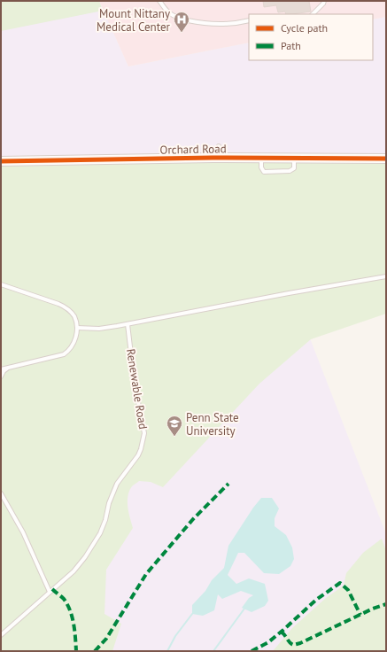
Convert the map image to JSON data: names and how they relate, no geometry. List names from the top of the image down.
{
  "streets": {
    "street": ["Orchard Road"],
    "lane": ["Renewable Road"]
  },
  "places": {
    "hospital": ["Mount Nittany Medical Center"],
    "school or university": ["Penn State University"]
  },
  "legend": ["Cycle path", "Path"]
}
